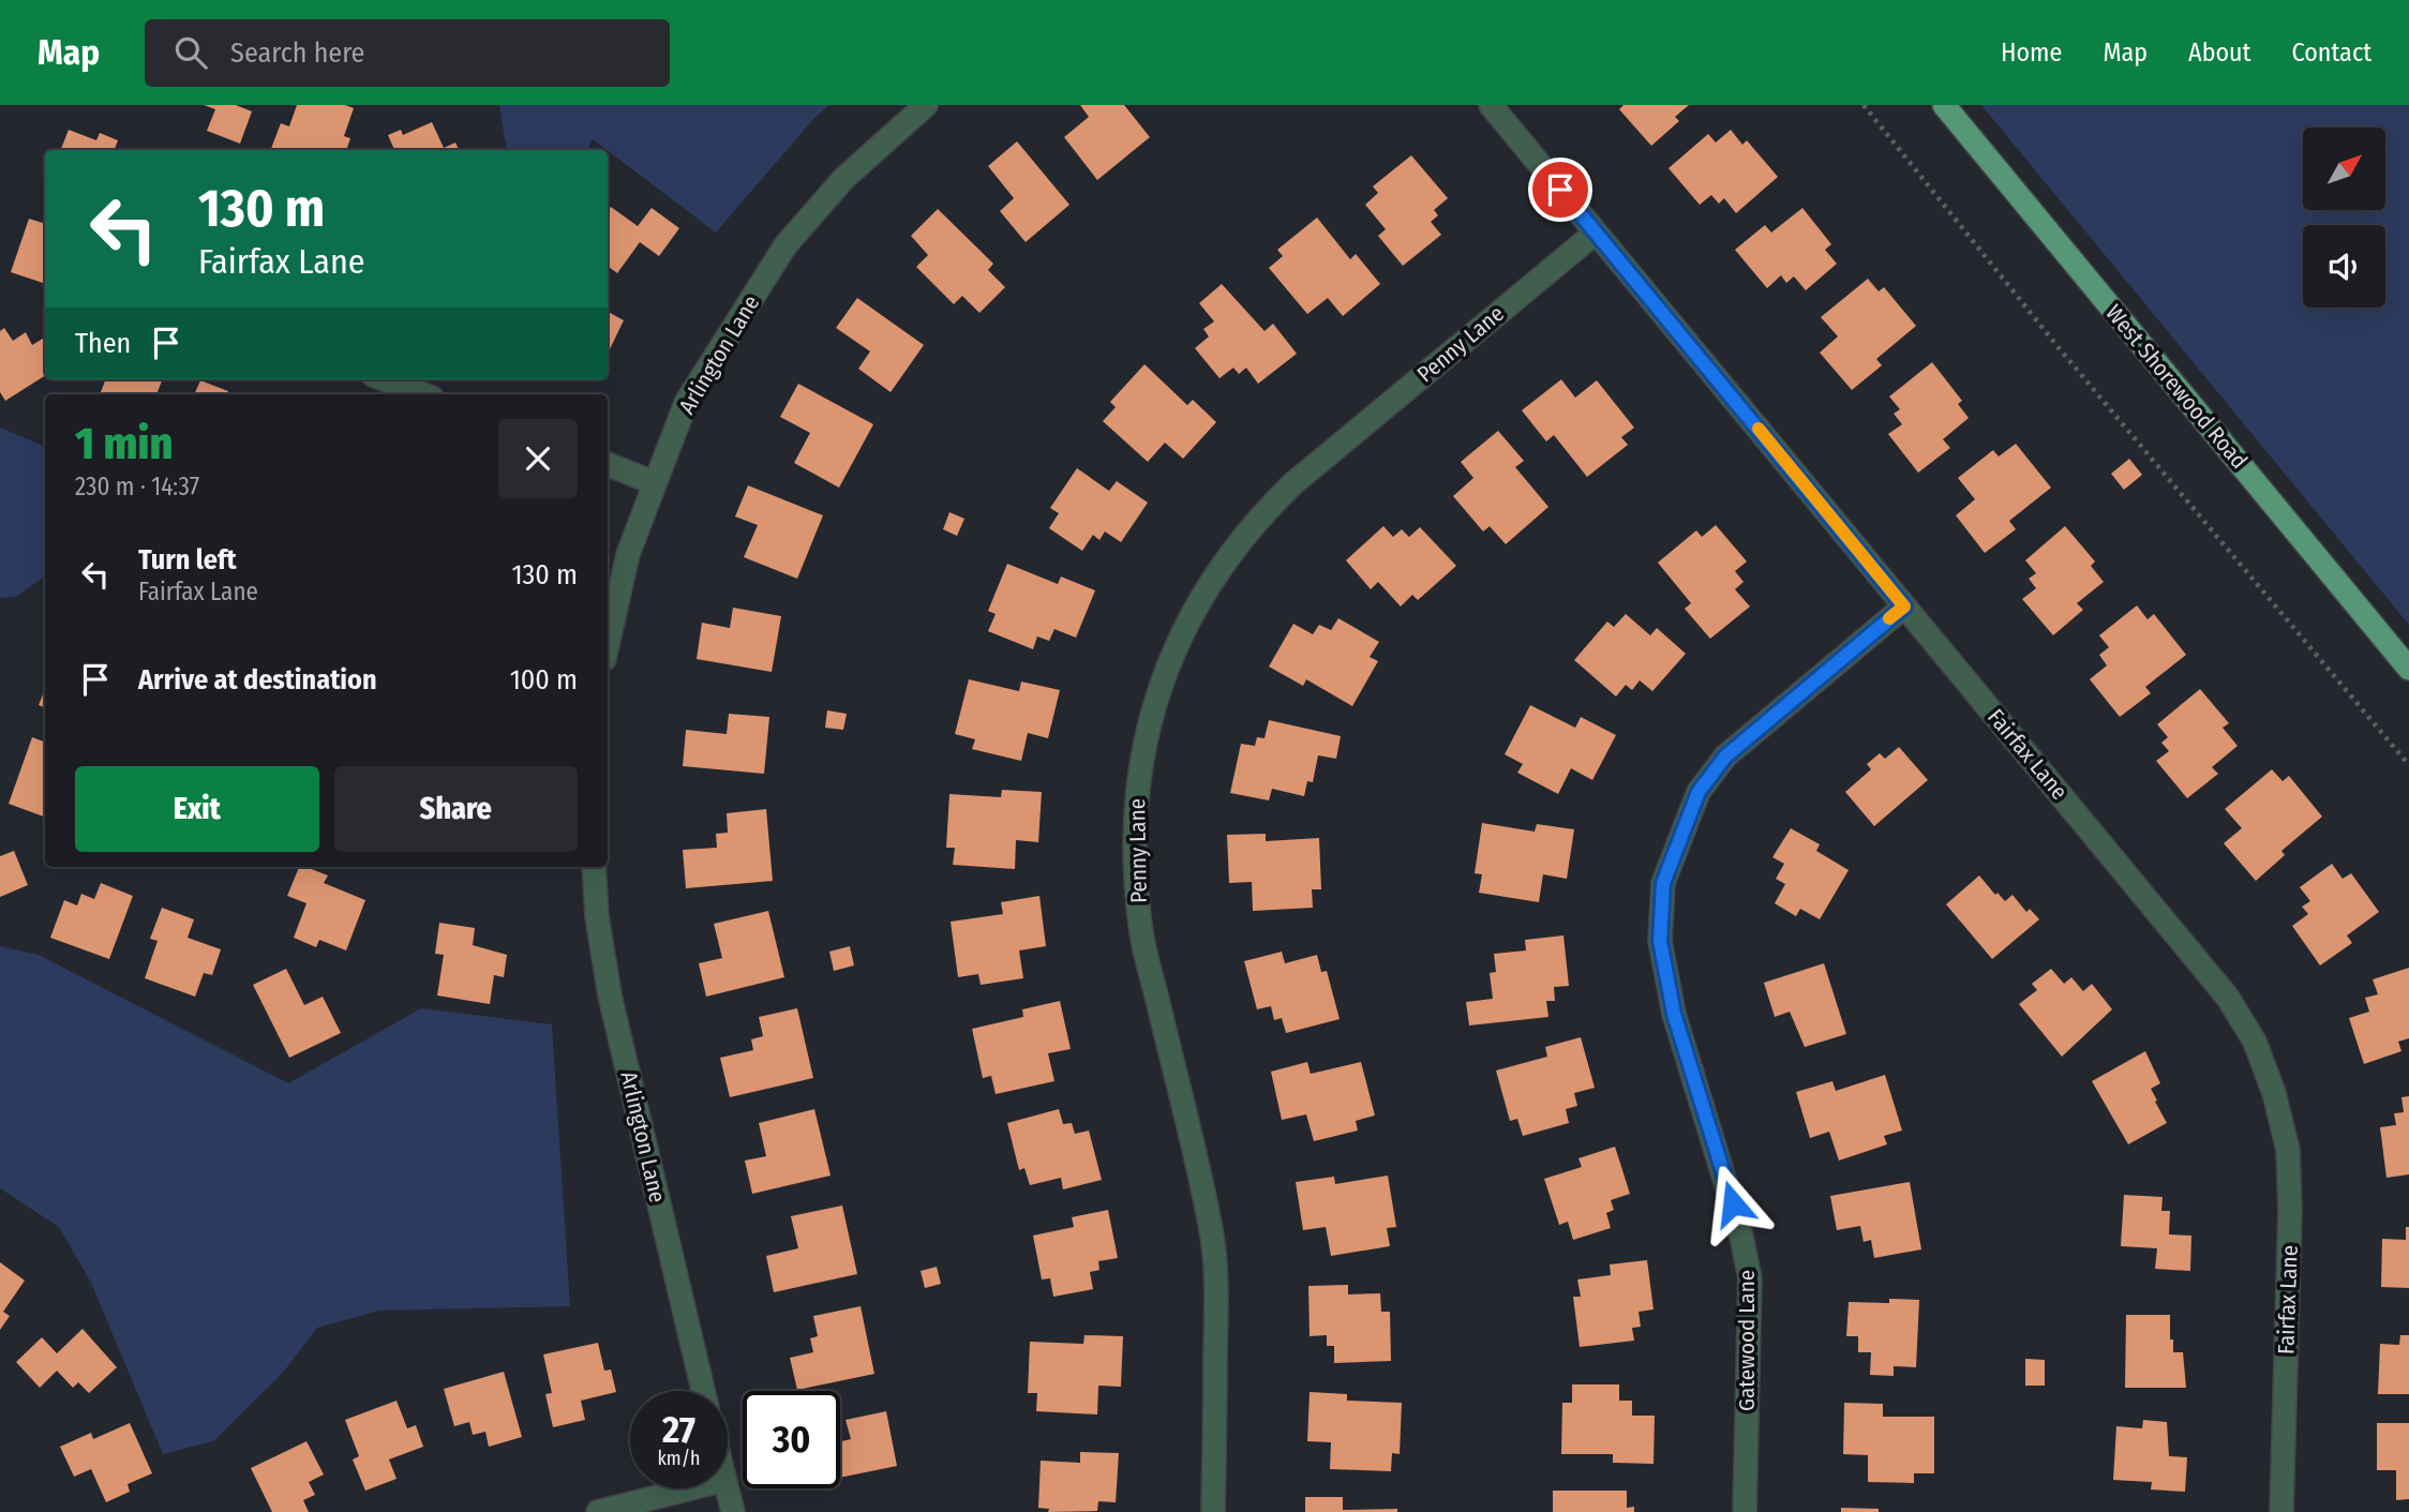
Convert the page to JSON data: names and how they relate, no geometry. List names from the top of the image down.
{
  "streets": {
    "main road": ["West Shorewood Road"],
    "street": [
      "Penny Lane",
      "Arlington Lane",
      "Fairfax Lane",
      "Gatewood Lane"
    ]
  },
  "crossings": [
    ["Penny Lane", "Fairfax Lane"],
    ["Fairfax Lane", "Gatewood Lane"]
  ],
  "north": "top right",
  "page": {
    "header": "Map",
    "search": "Search here",
    "nav": [
      "Home",
      "Map",
      "About",
      "Contact"
    ],
    "turn": ["130 m", "Fairfax Lane"],
    "then": "Then",
    "heading": ["1 min", "230 m · 14:37"],
    "list": [
      {
        "name": "Turn left",
        "note": "Fairfax Lane",
        "value": "130 m"
      },
      {
        "name": "Arrive at destination",
        "value": "100 m"
      }
    ],
    "buttons": ["Exit", "Share"],
    "speed": "27 km/h",
    "limit": "30"
  }
}
